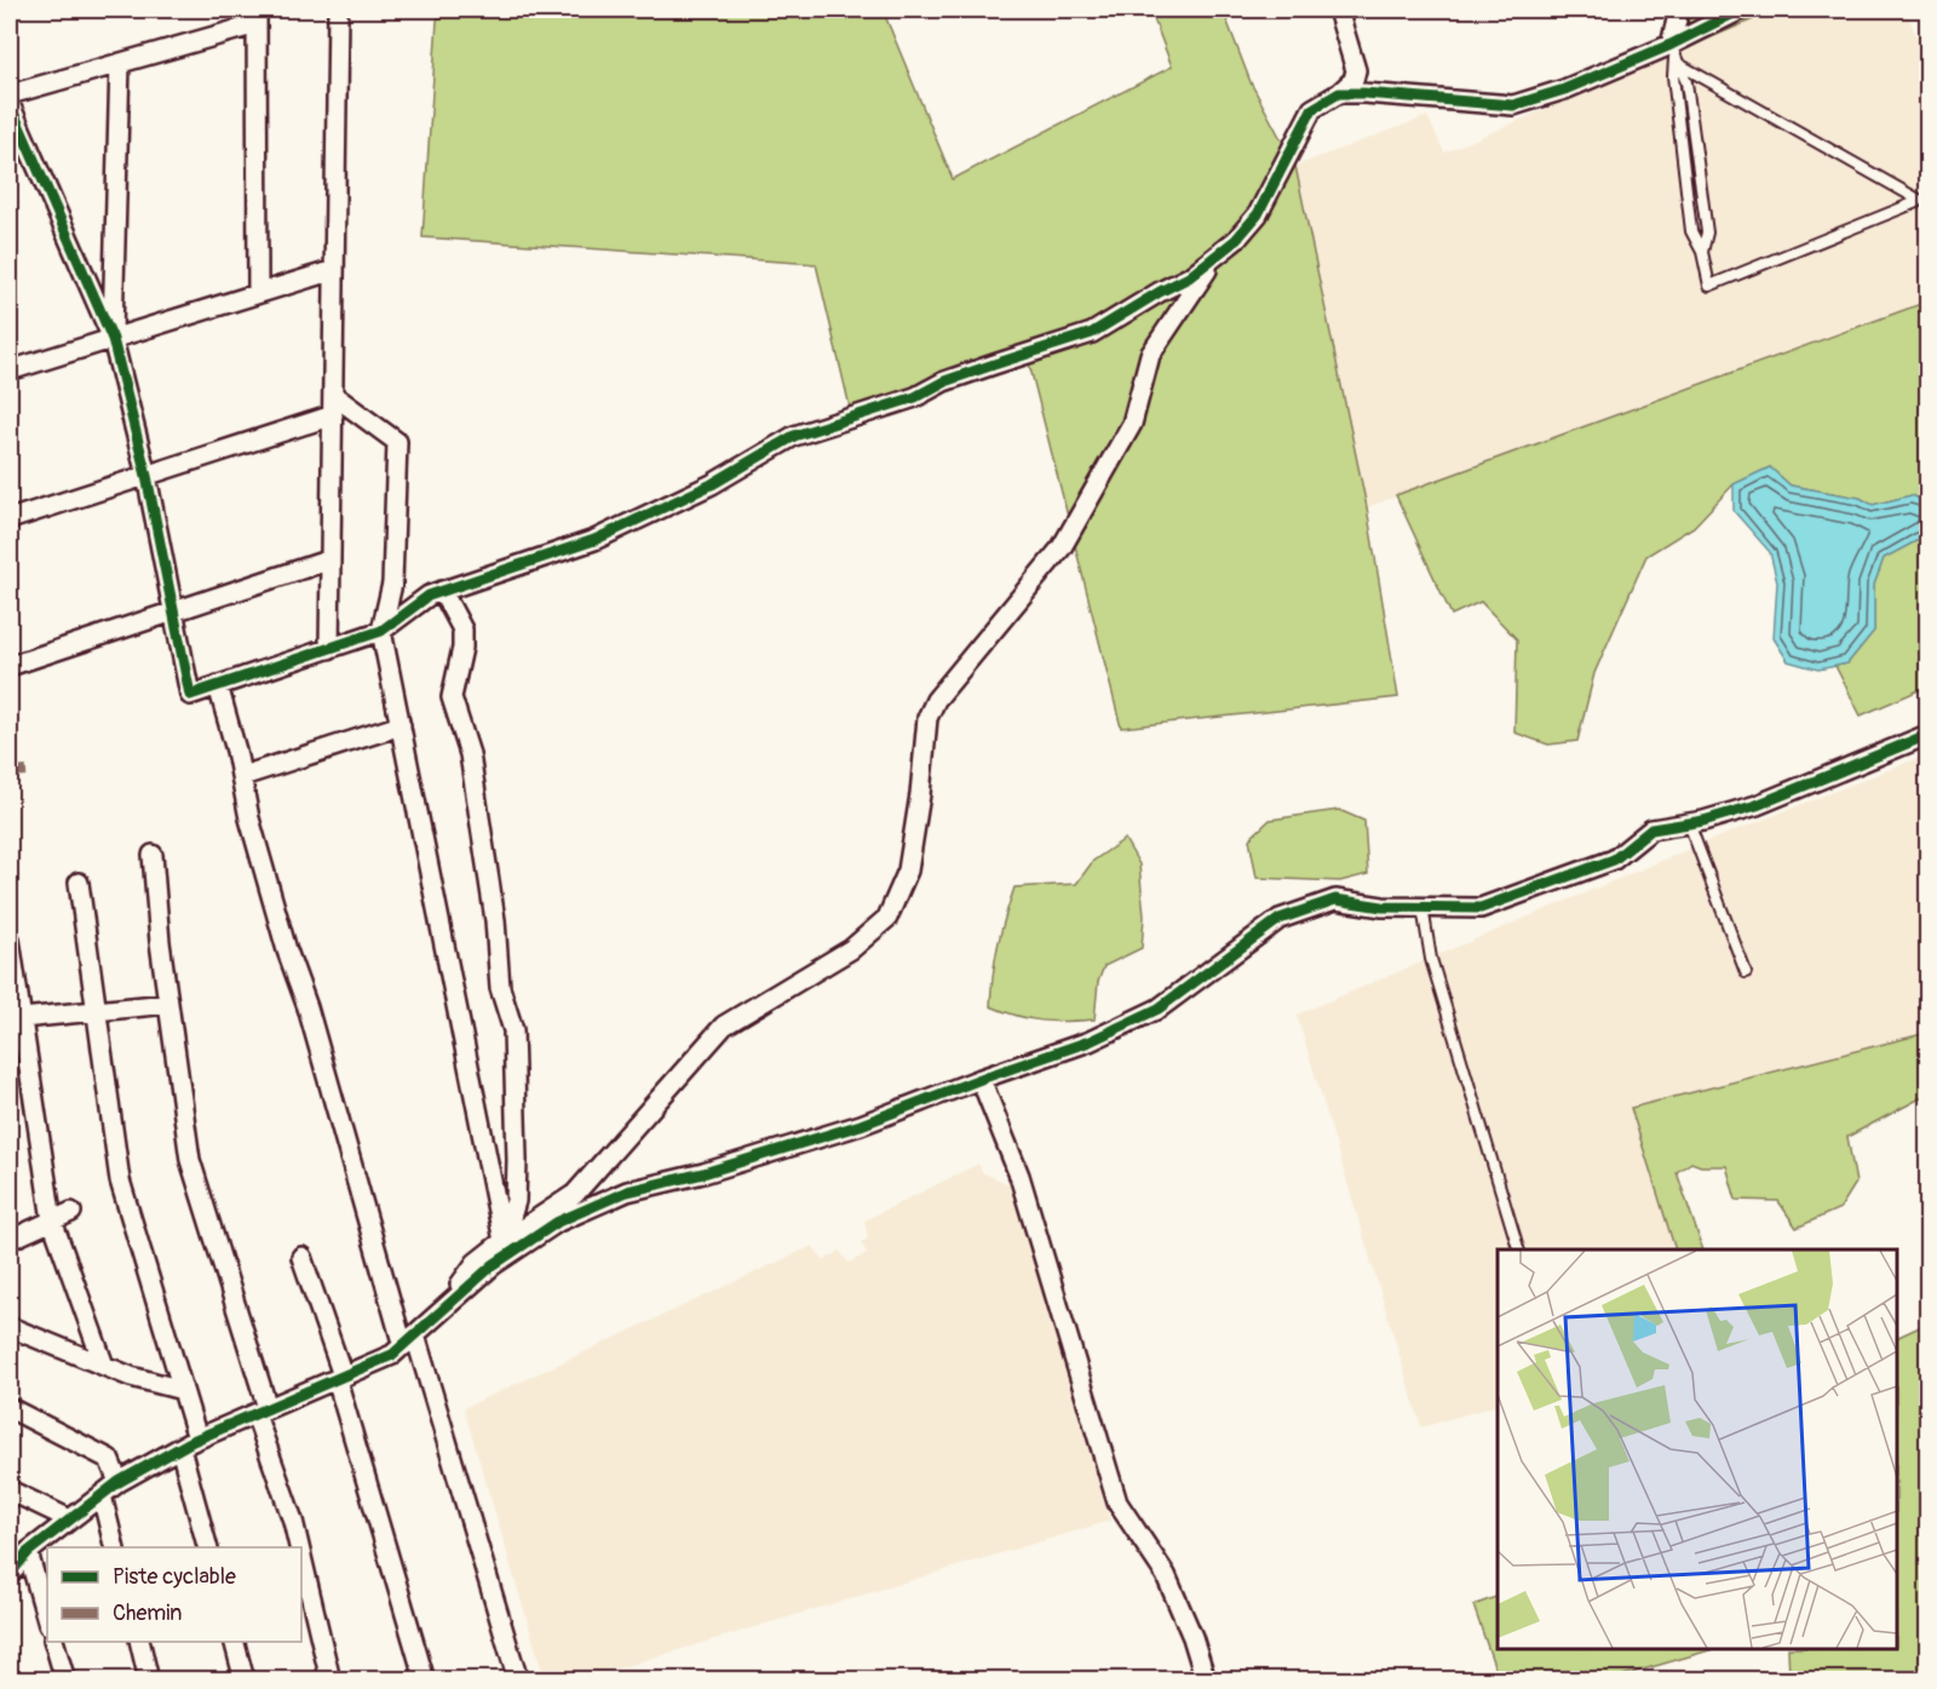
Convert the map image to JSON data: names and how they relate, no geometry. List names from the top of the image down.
{
  "legend": ["Piste cyclable", "Chemin"]
}
